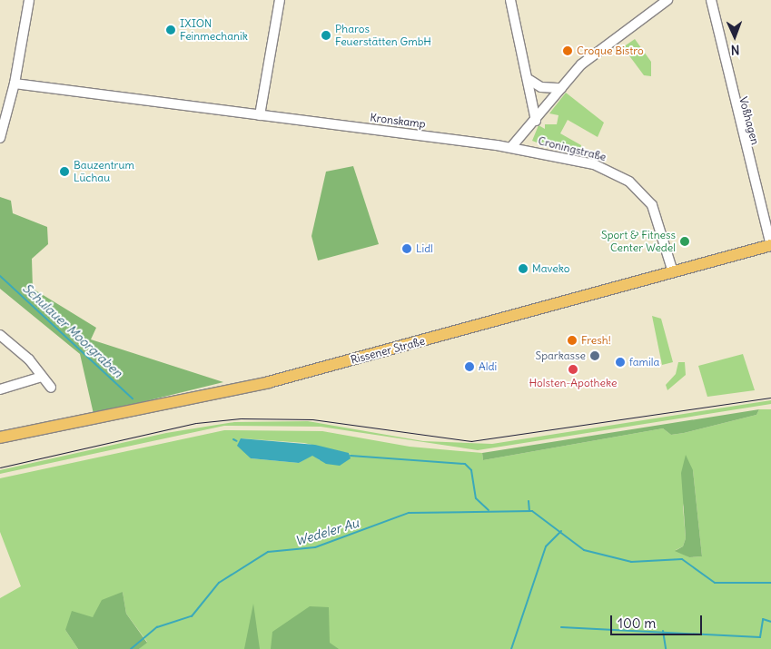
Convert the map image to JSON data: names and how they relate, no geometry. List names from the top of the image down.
{
  "streets": {
    "main road": ["Rissener Straße"],
    "street": ["Kronskamp", "Voßhagen", "Croningstraße"]
  },
  "crossings": [
    ["Kronskamp", "Croningstraße"],
    ["Voßhagen", "Rissener Straße"],
    ["Croningstraße", "Rissener Straße"]
  ],
  "water": ["Schulauer Moorgraben", "Wedeler Au"],
  "places": [
    "IXION Feinmechanik",
    "Pharos Feuerstätten GmbH",
    "Croque Bistro",
    "Bauzentrum Lüchau",
    "Sport & Fitness Center Wedel",
    "Lidl",
    "Maveko",
    "Fresh!",
    "Sparkasse",
    "famila",
    "Aldi",
    "Holsten-Apotheke"
  ],
  "scale_bar": "100 m",
  "north": "bottom"
}
